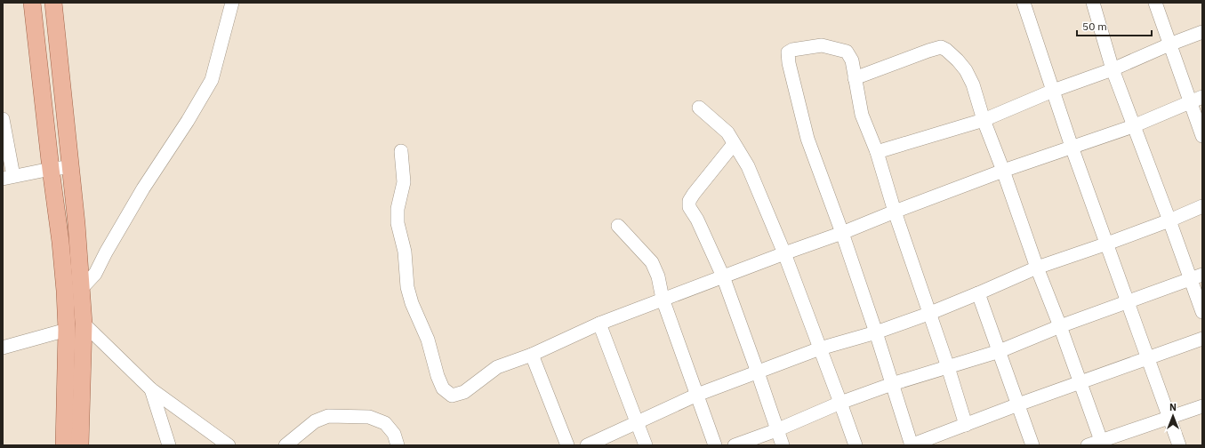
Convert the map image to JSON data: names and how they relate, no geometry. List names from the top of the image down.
{
  "scale_bar": "50 m",
  "north": "top"
}
